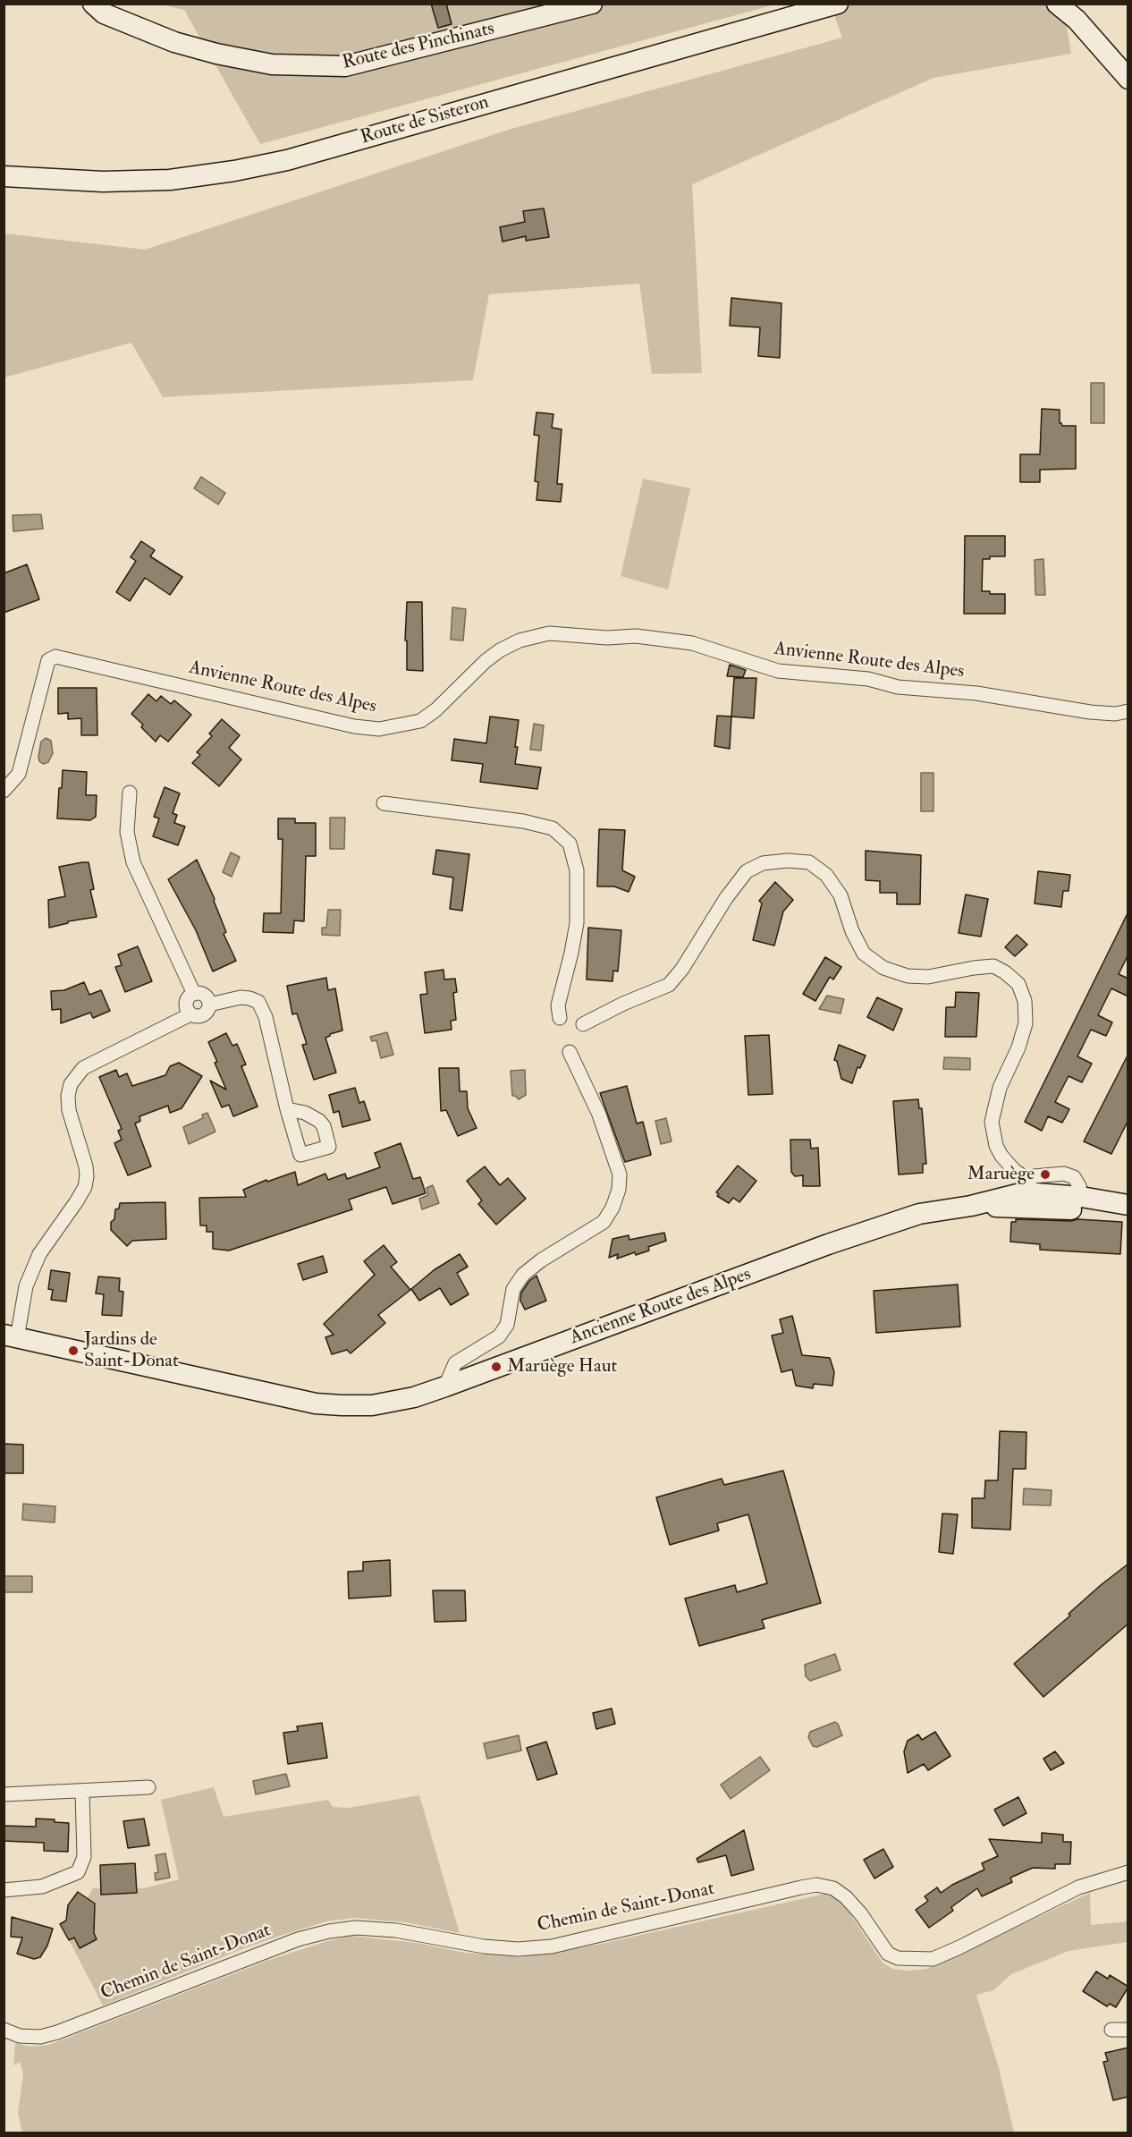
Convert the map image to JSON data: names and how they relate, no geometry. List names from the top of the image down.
{
  "streets": {
    "main road": ["Route des Pinchinats", "Route de Sisteron", "Ancienne Route des Alpes"],
    "street": ["Anvienne Route des Alpes", "Chemin de Saint-Donat"]
  },
  "places": ["Maruège", "Jardins de Saint-Donat", "Maruège Haut"]
}
